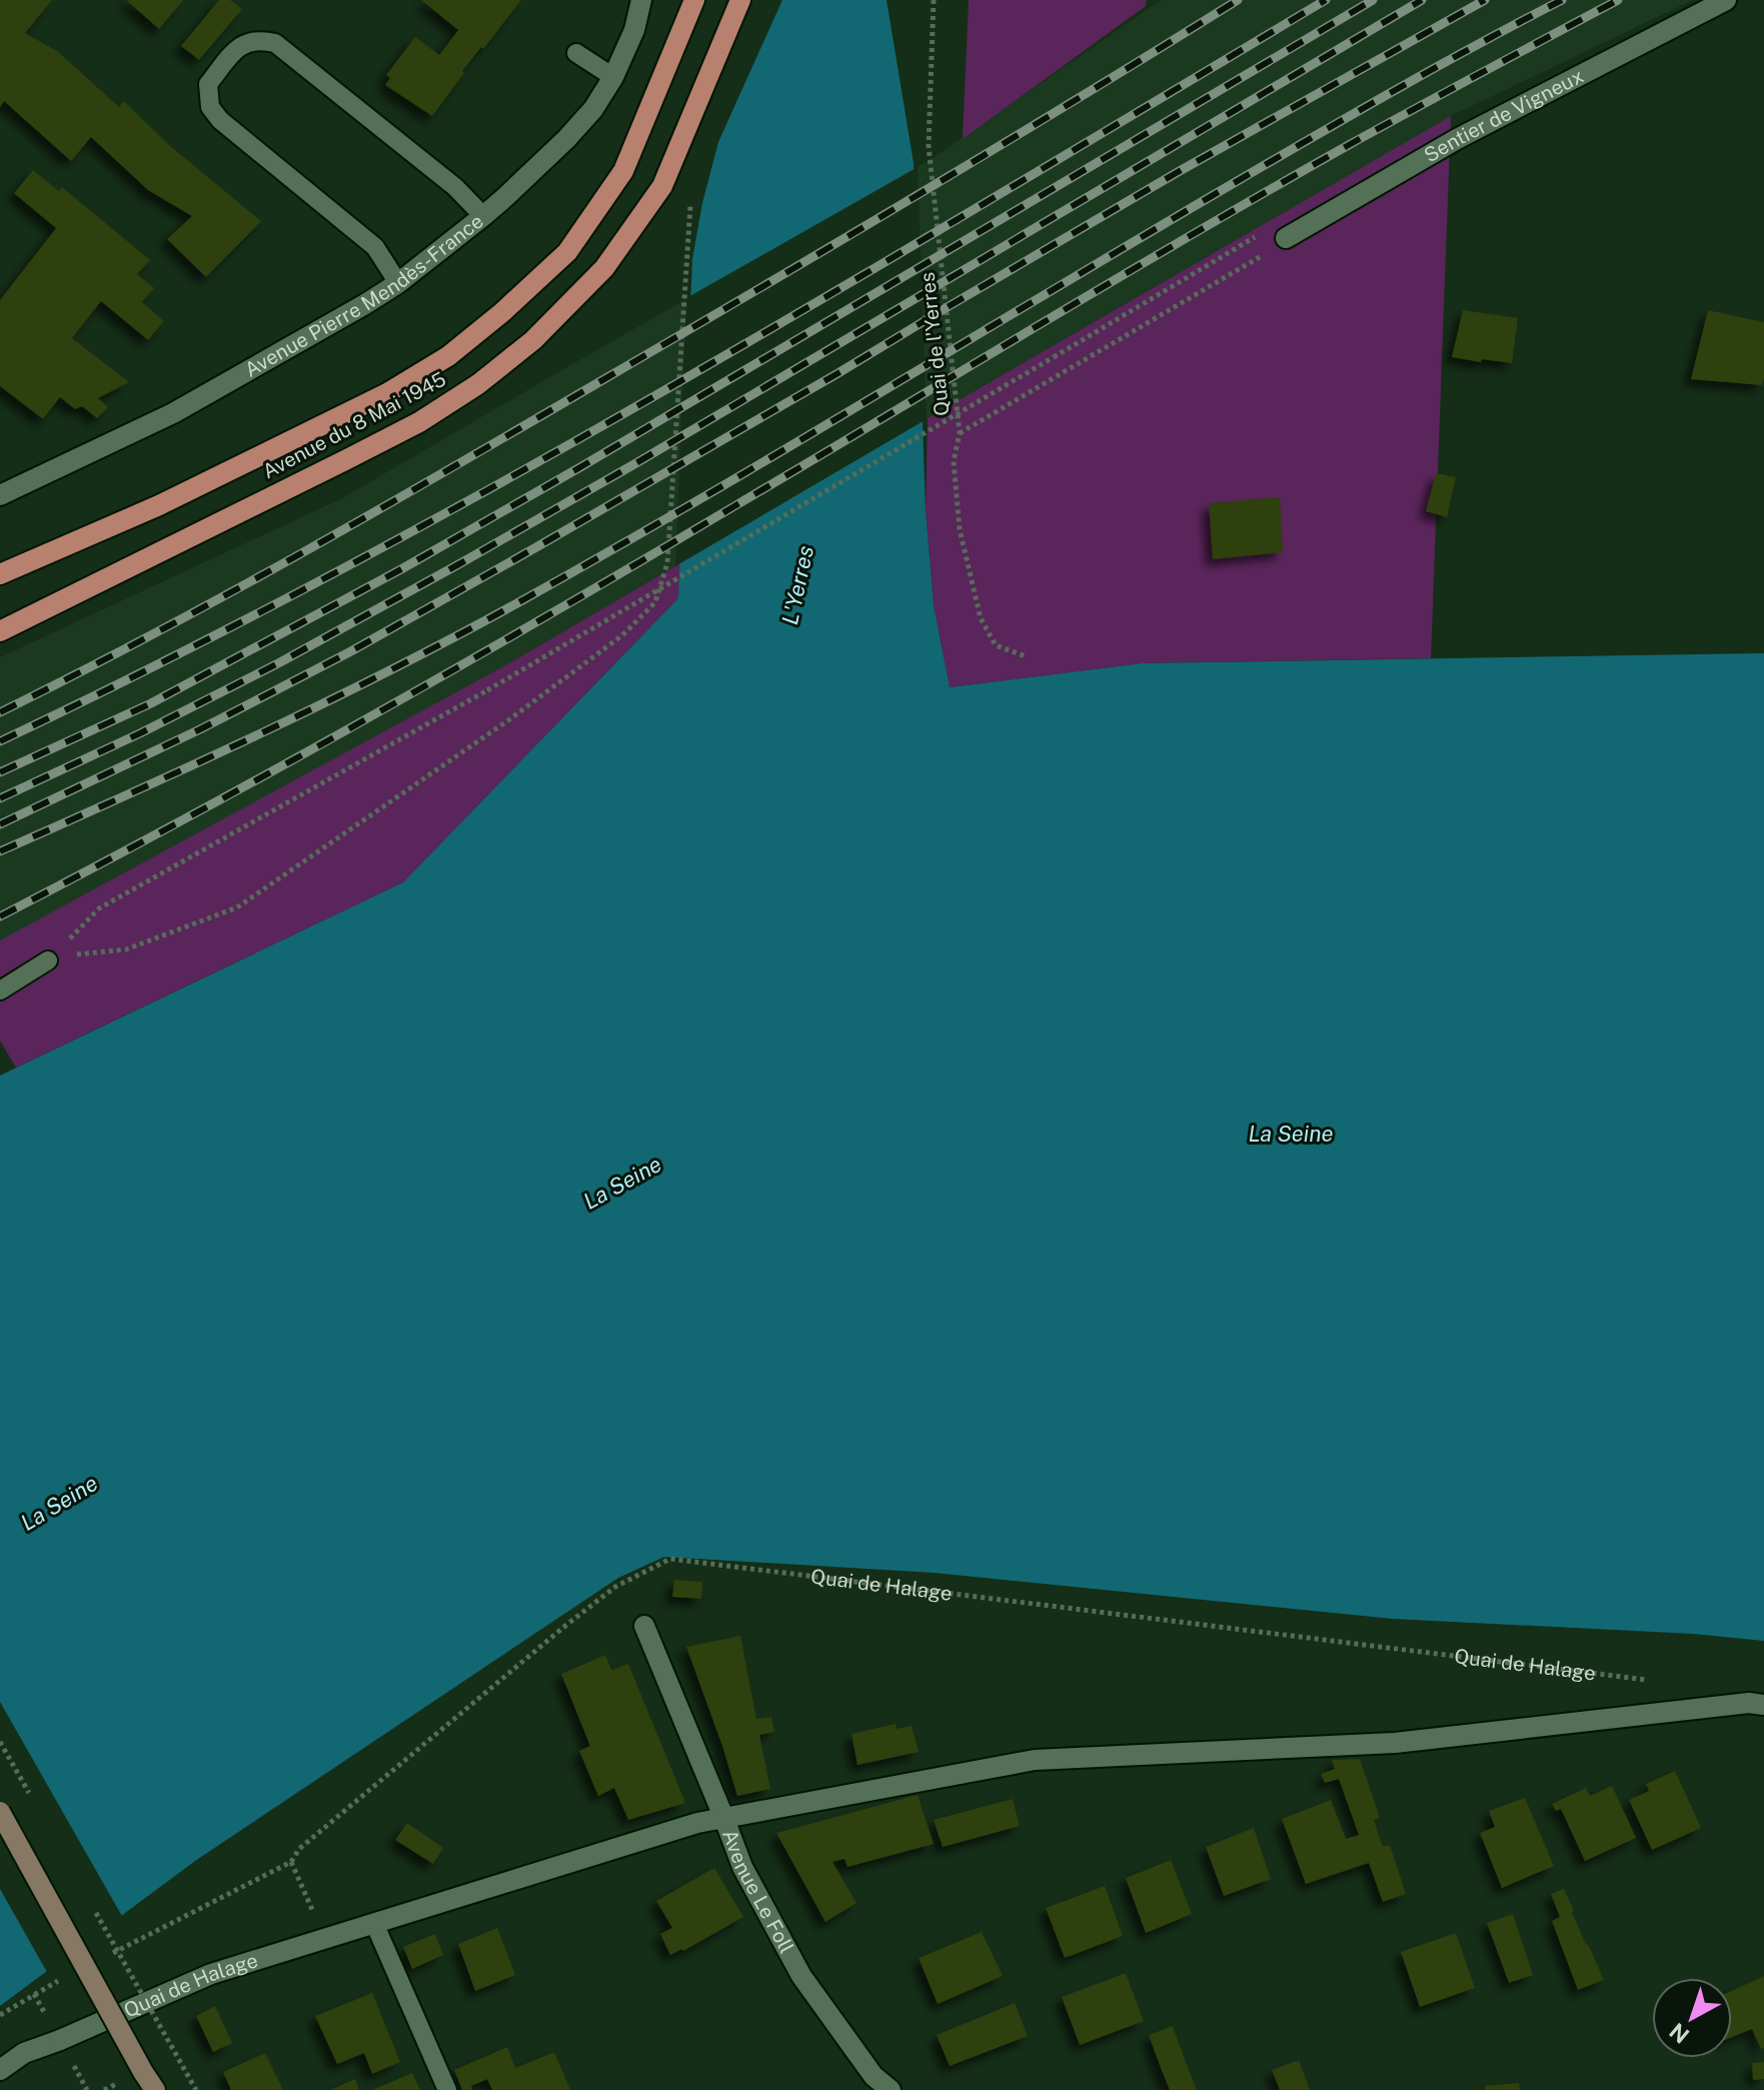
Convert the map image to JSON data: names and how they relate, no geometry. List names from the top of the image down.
{
  "streets": {
    "main road": ["Avenue du 8 Mai 1945"],
    "street": [
      "Sentier de Vigneux",
      "Avenue Pierre Mendès-France",
      "Quai de Halage",
      "Avenue Le Foll"
    ],
    "path": ["Quai de l'Yerres"]
  },
  "crossings": [
    ["Quai de Halage", "Avenue Le Foll"]
  ],
  "water": ["L'Yerres", "La Seine"],
  "north": "bottom left"
}
